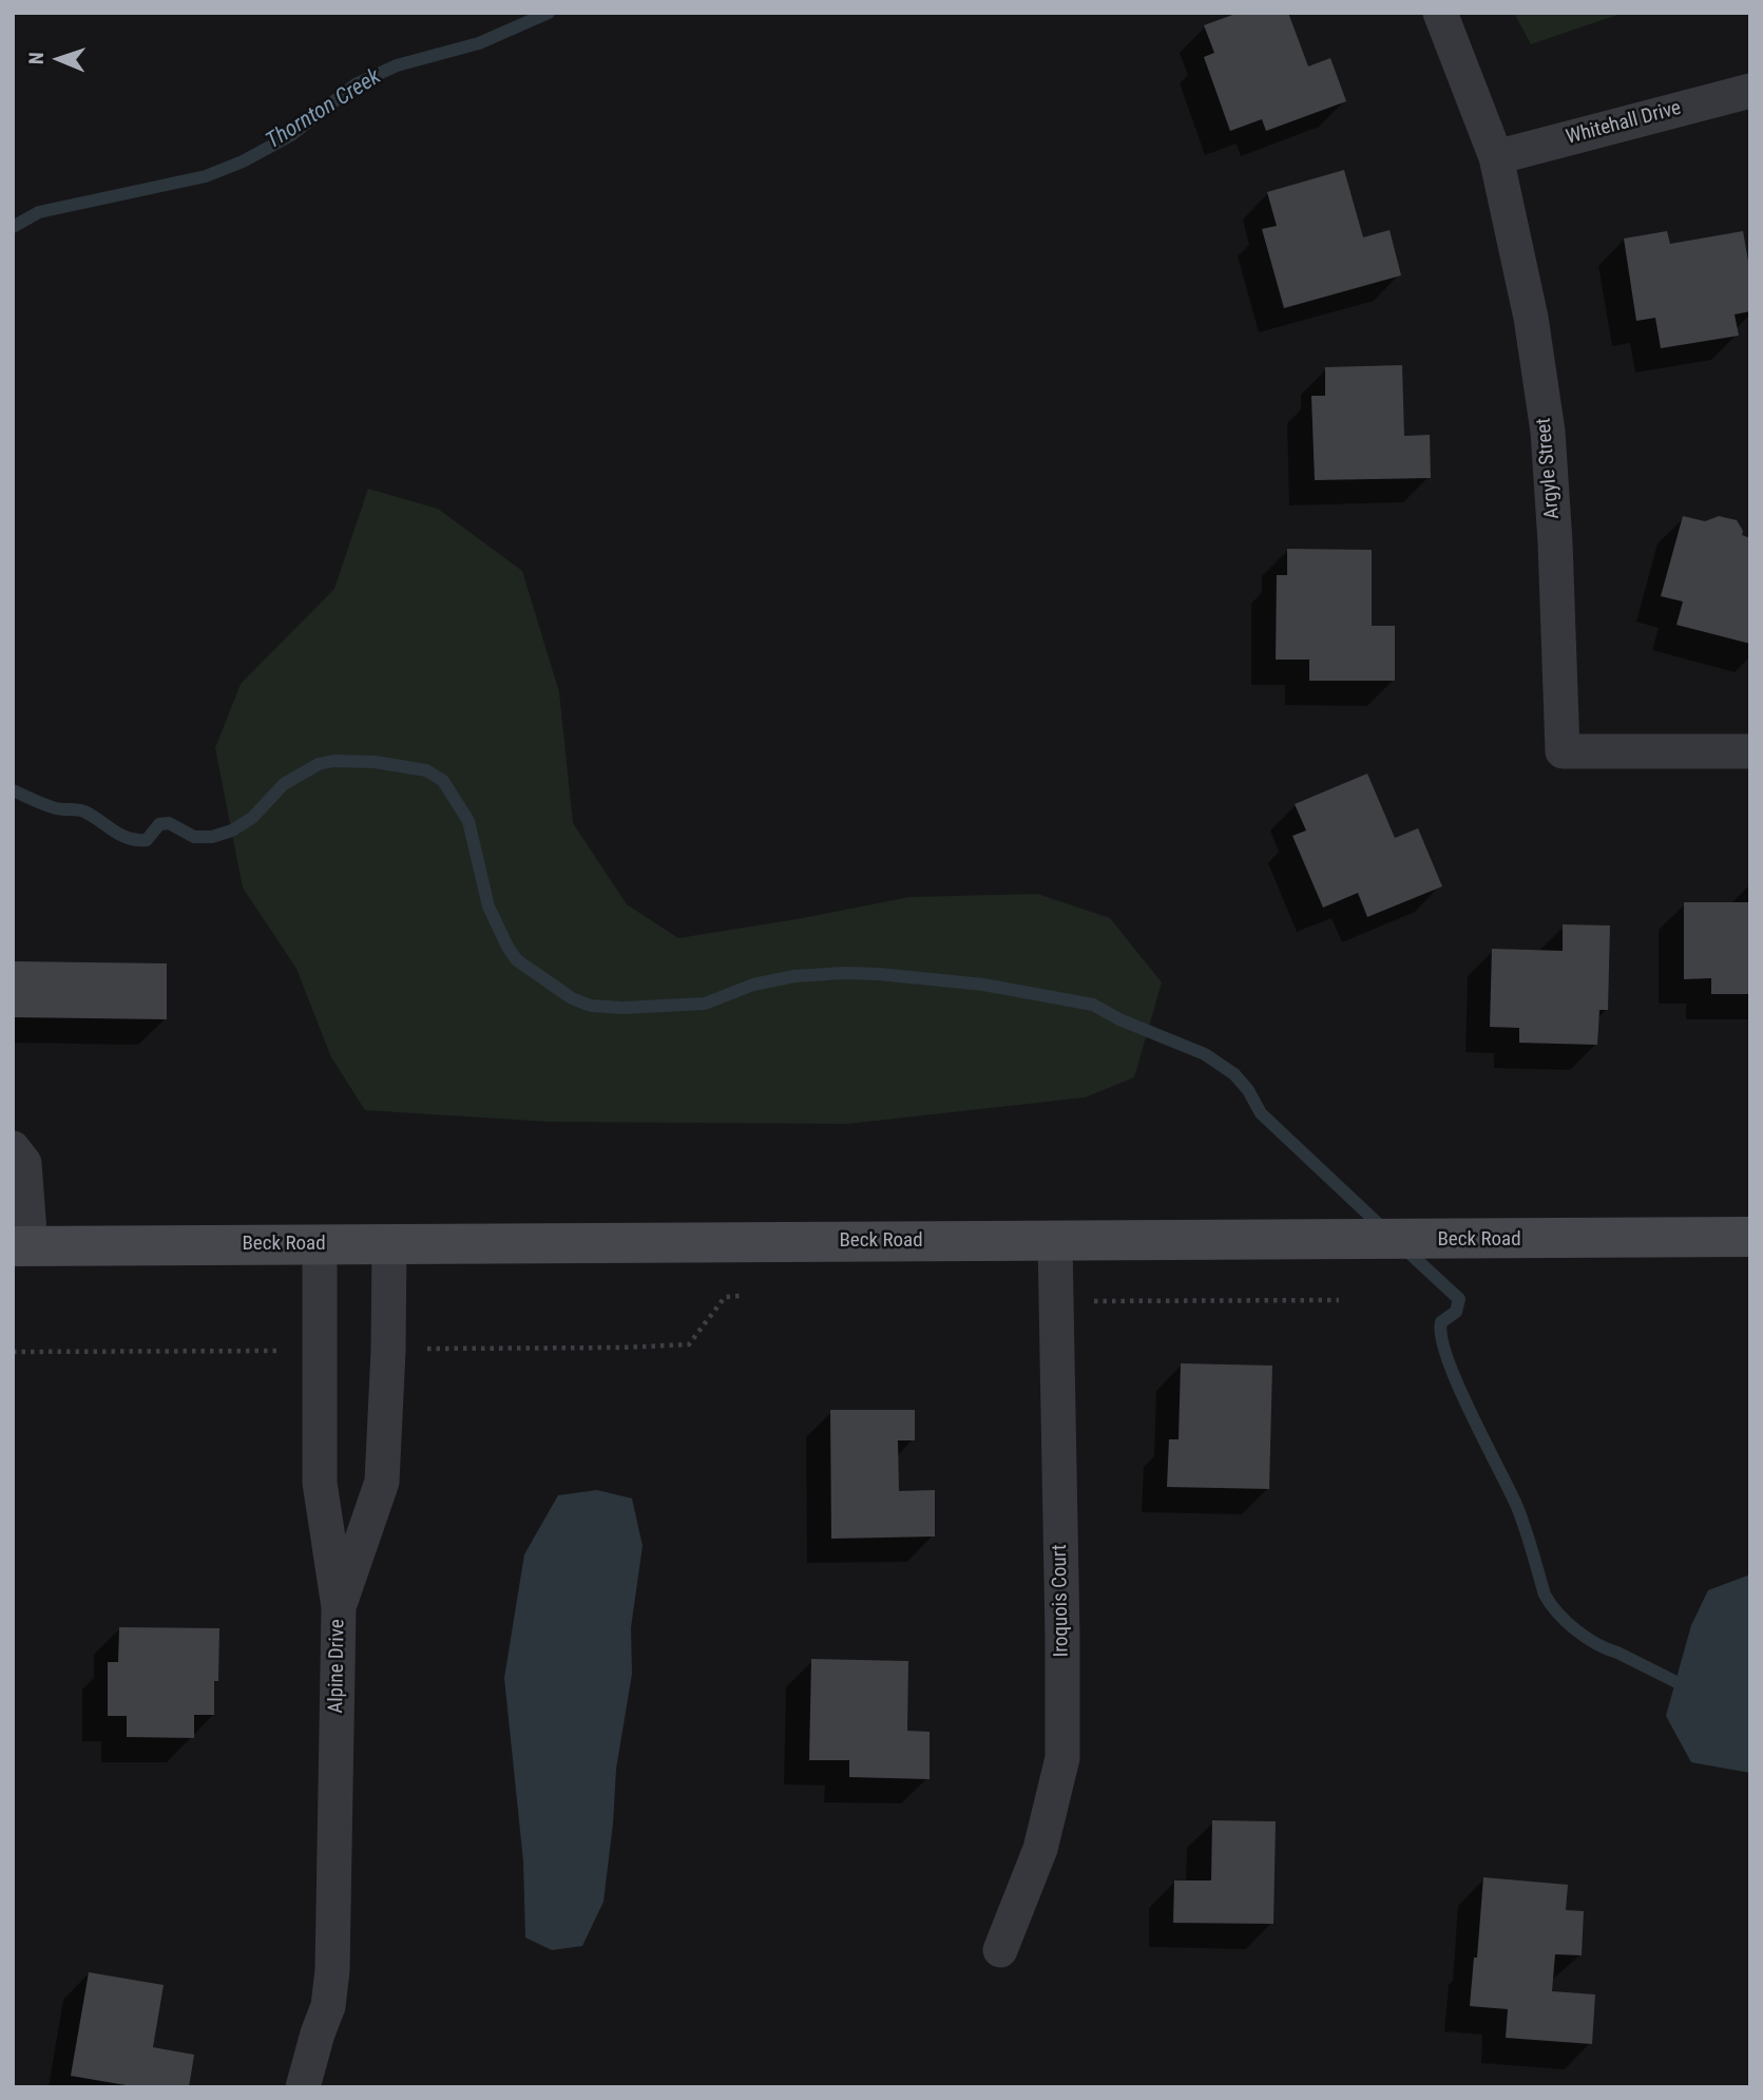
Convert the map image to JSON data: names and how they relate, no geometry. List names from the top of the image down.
{
  "streets": {
    "main road": ["Beck Road"],
    "street": [
      "Whitehall Drive",
      "Argyle Street",
      "Iroquois Court",
      "Alpine Drive"
    ]
  },
  "crossings": [
    ["Whitehall Drive", "Argyle Street"],
    ["Beck Road", "Iroquois Court"],
    ["Beck Road", "Alpine Drive"]
  ],
  "water": ["Thornton Creek"],
  "north": "left"
}
